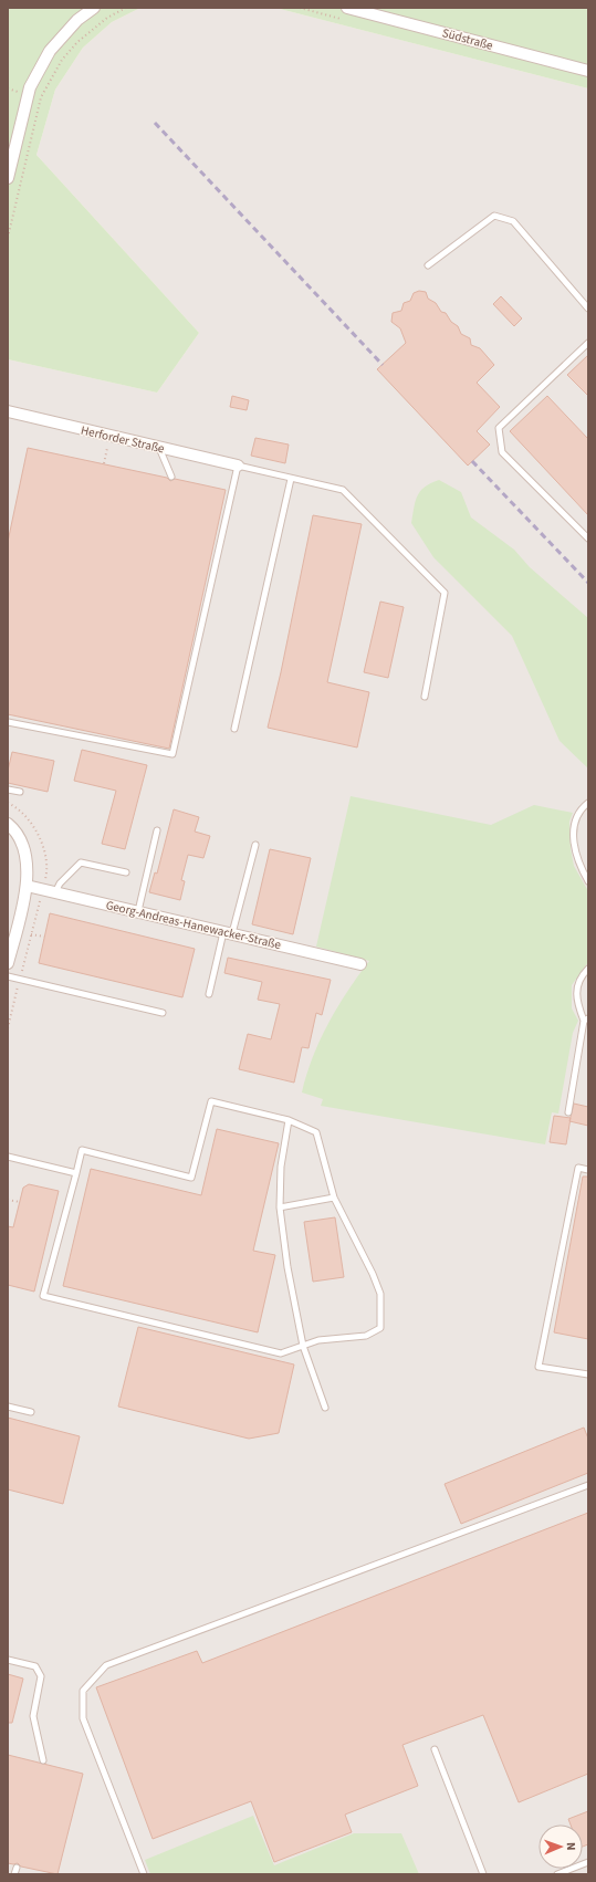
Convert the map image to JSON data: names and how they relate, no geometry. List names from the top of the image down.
{
  "streets": {
    "street": ["Südstraße", "Herforder Straße", "Georg-Andreas-Hanewacker-Straße"]
  },
  "north": "right"
}
